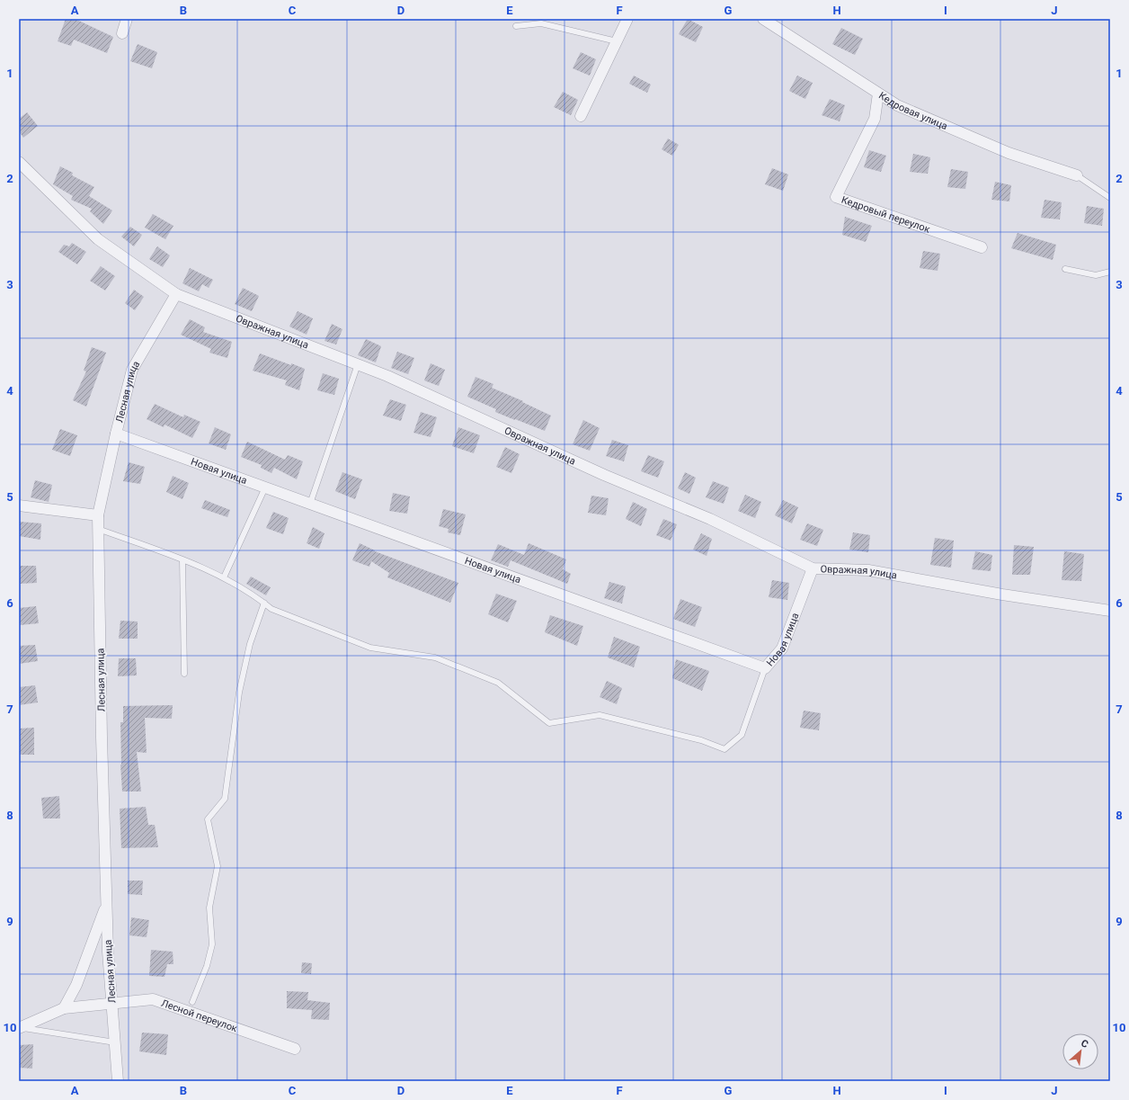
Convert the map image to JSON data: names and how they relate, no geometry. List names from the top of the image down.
{
  "streets": {
    "street": [
      "Кедровая улица",
      "Кедровый переулок",
      "Овражная улица",
      "Лесная улица",
      "Новая улица",
      "Лесной переулок"
    ]
  },
  "crossings": [
    ["Кедровая улица", "Кедровый переулок"],
    ["Овражная улица", "Лесная улица"],
    ["Овражная улица", "Новая улица"],
    ["Лесная улица", "Новая улица"],
    ["Лесная улица", "Лесной переулок"]
  ],
  "north": "top right",
  "grid": {
    "columns": [
      "A",
      "B",
      "C",
      "D",
      "E",
      "F",
      "G",
      "H",
      "I",
      "J"
    ],
    "rows": [
      "1",
      "2",
      "3",
      "4",
      "5",
      "6",
      "7",
      "8",
      "9",
      "10"
    ]
  }
}
